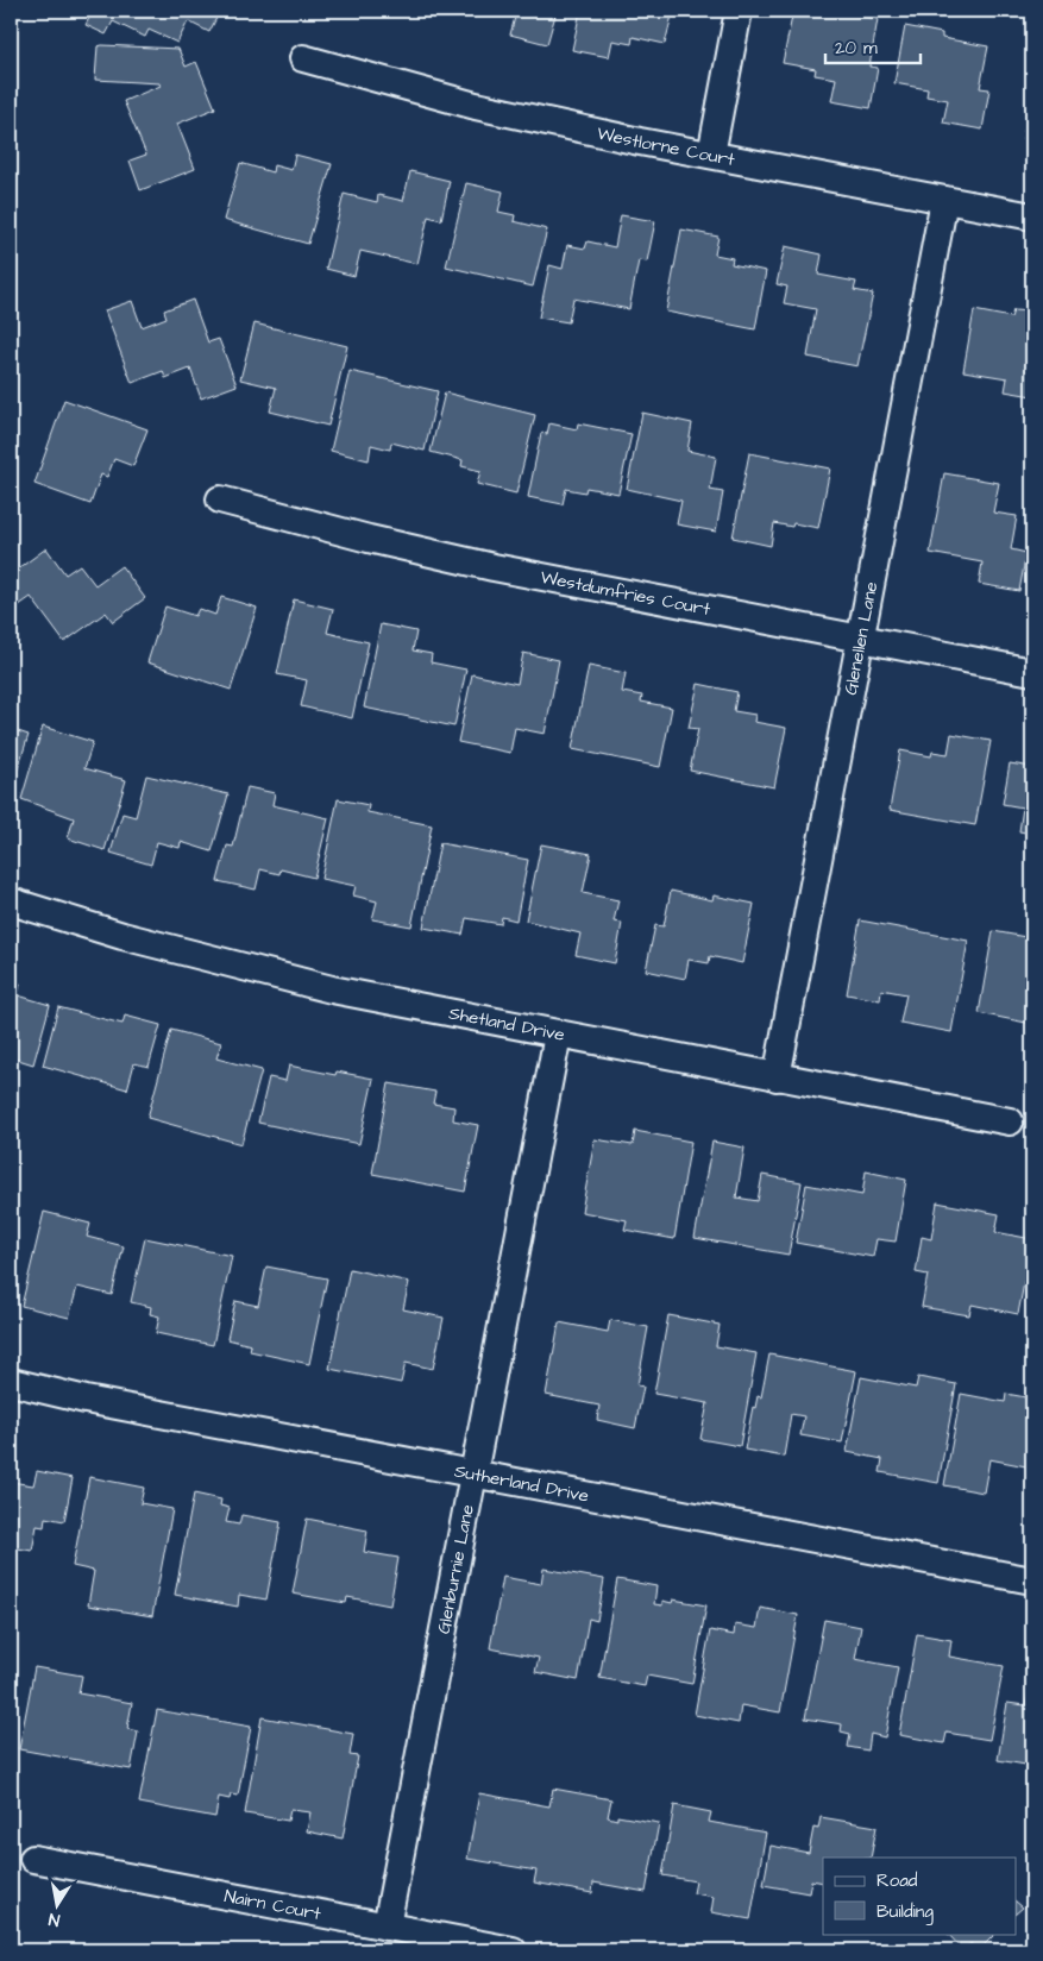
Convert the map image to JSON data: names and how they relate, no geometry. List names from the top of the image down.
{
  "streets": {
    "street": [
      "Westlorne Court",
      "Westdumfries Court",
      "Glenellen Lane",
      "Shetland Drive",
      "Sutherland Drive",
      "Glenburnie Lane",
      "Nairn Court"
    ]
  },
  "crossings": [
    ["Westlorne Court", "Glenellen Lane"],
    ["Westdumfries Court", "Glenellen Lane"],
    ["Glenellen Lane", "Shetland Drive"],
    ["Shetland Drive", "Glenburnie Lane"],
    ["Sutherland Drive", "Glenburnie Lane"],
    ["Glenburnie Lane", "Nairn Court"]
  ],
  "legend": ["Road", "Building"],
  "scale_bar": "20 m",
  "north": "bottom"
}
